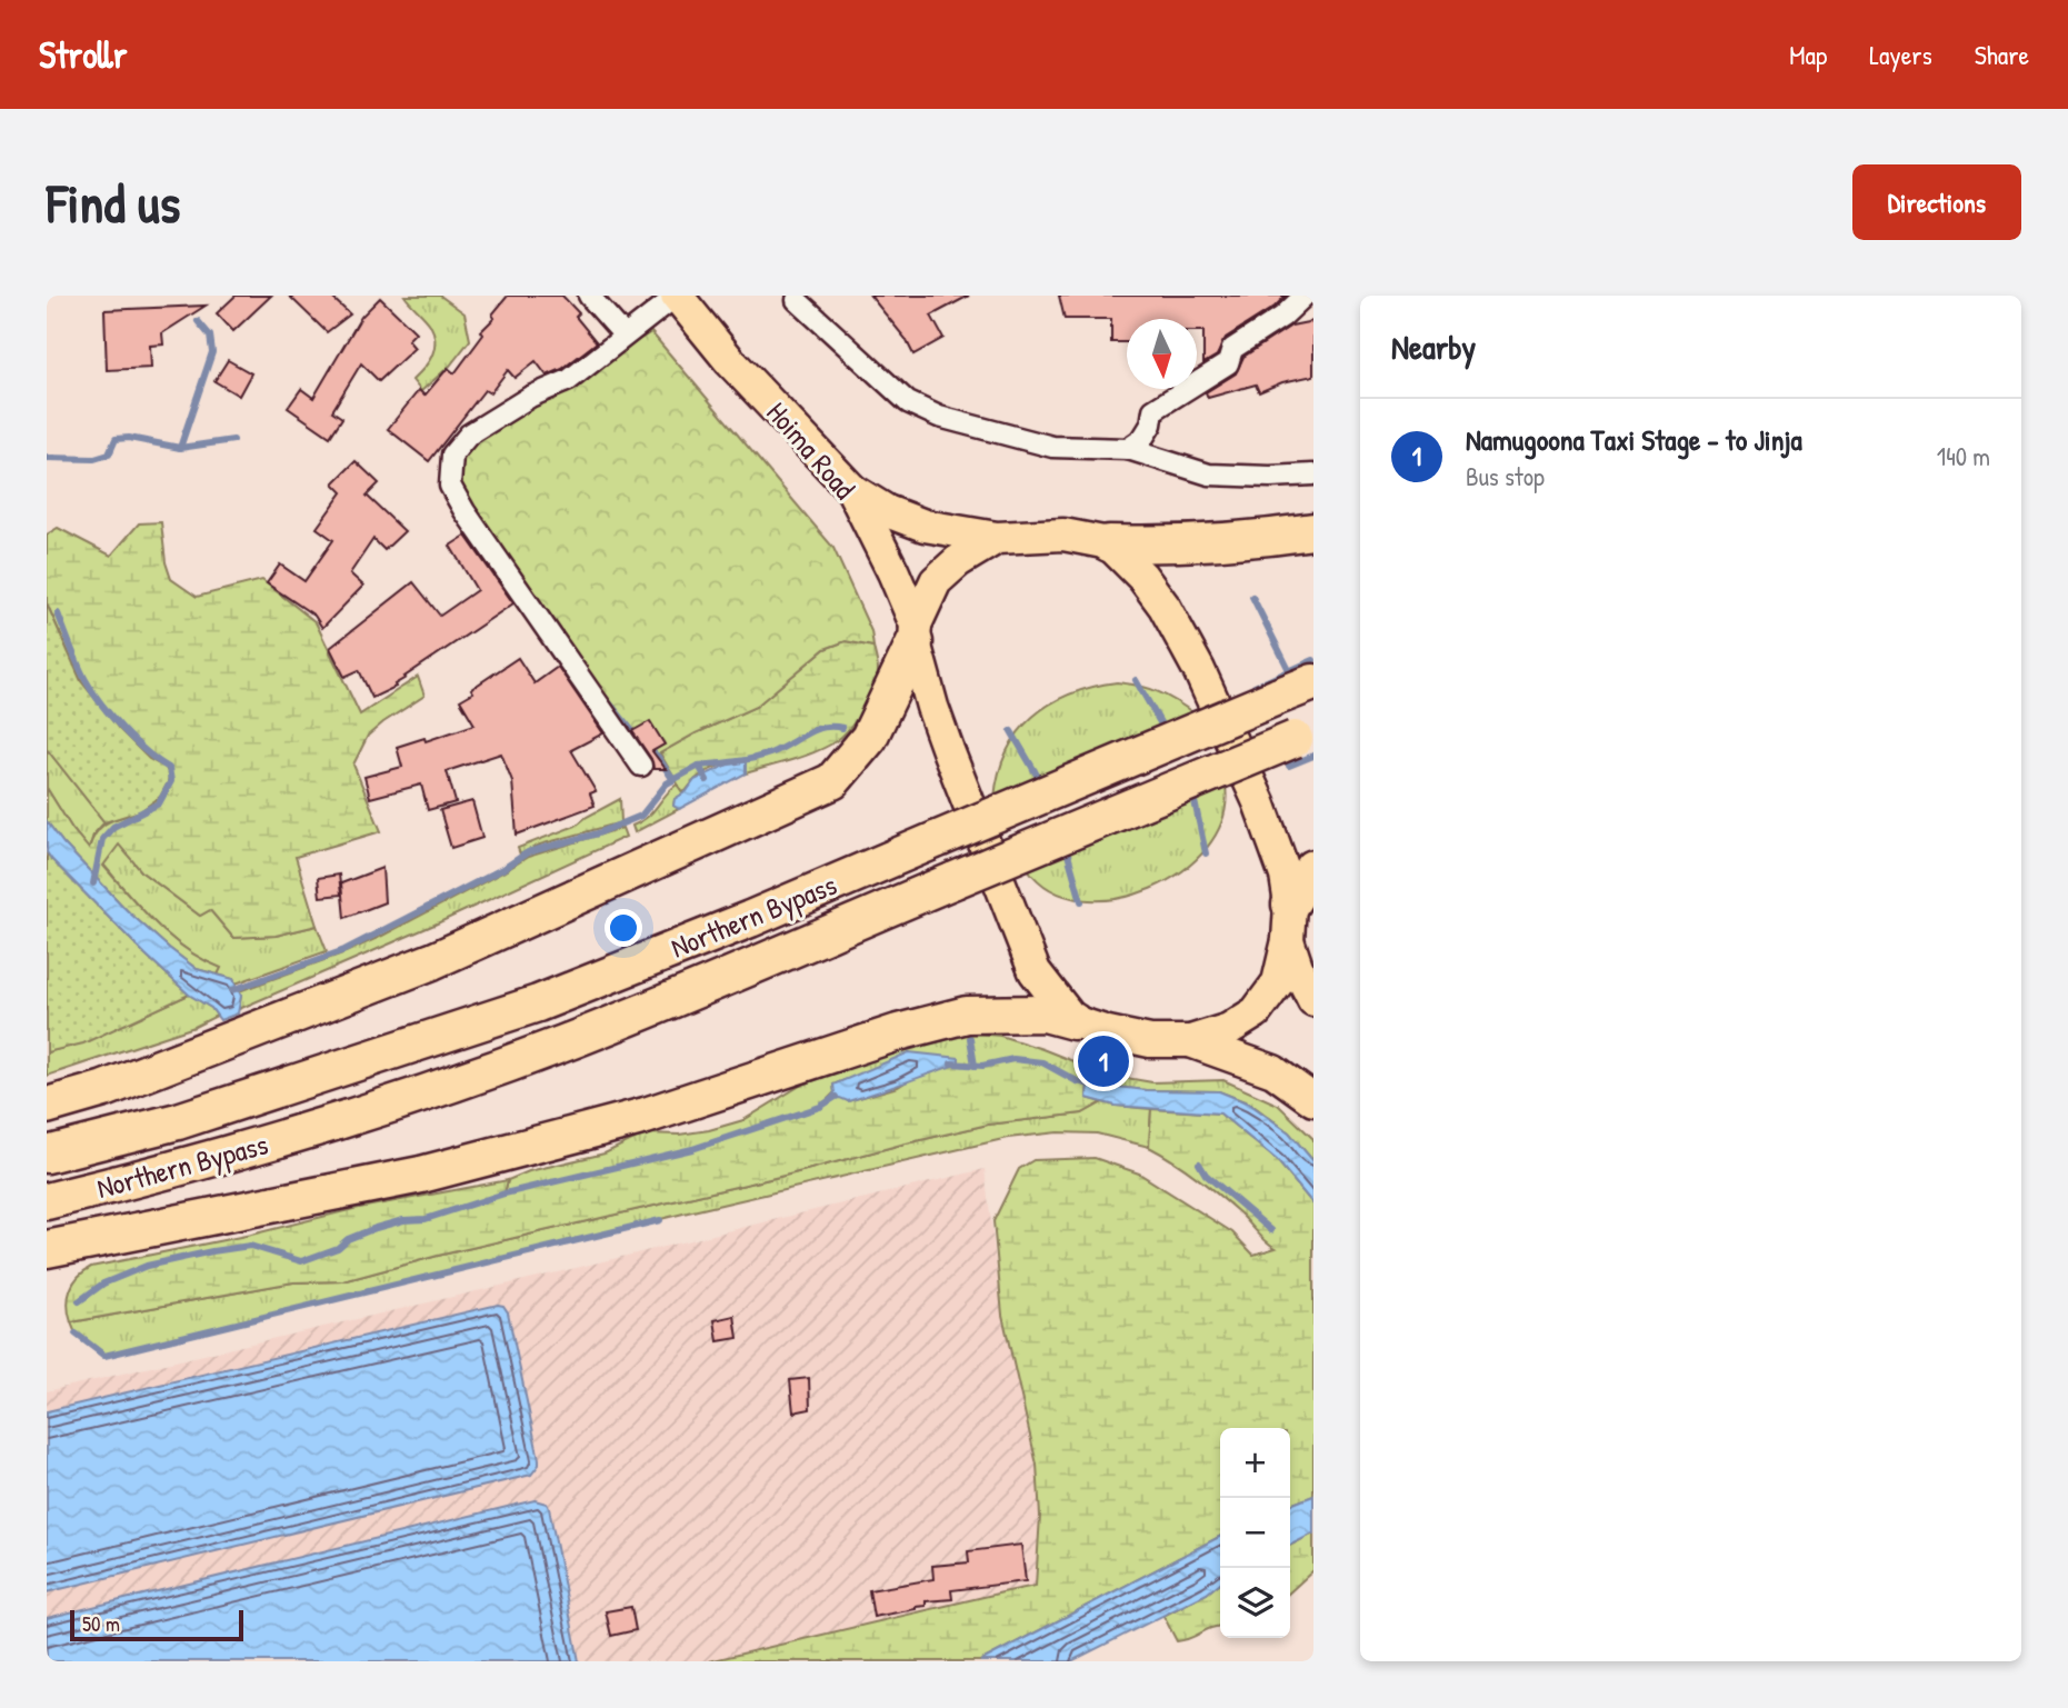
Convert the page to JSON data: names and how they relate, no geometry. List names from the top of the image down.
{
  "streets": {
    "highway": ["Northern Bypass"],
    "main road": ["Hoima Road"]
  },
  "scale_bar": "50 m",
  "north": "bottom",
  "page": {
    "header": "Strollr",
    "nav": ["Map", "Layers", "Share"],
    "buttons": "Directions",
    "title": "Find us",
    "heading": "Nearby",
    "list": [
      {
        "mark": "1",
        "name": "Namugoona Taxi Stage - to Jinja",
        "note": "Bus stop",
        "value": "140 m"
      }
    ],
    "pins": "1",
    "map_buttons": ["+", "−"],
    "scale": "50 m"
  }
}
